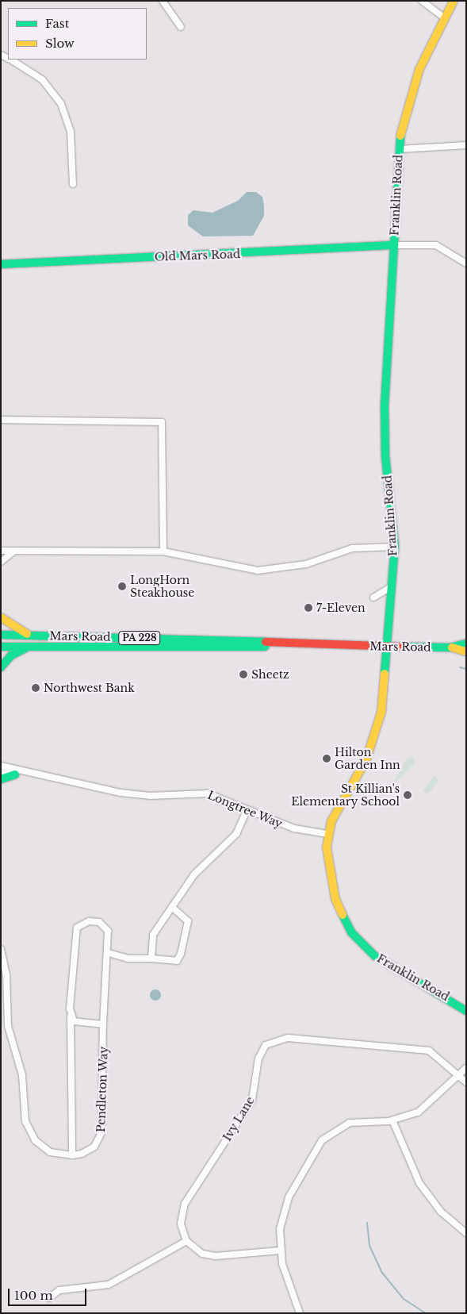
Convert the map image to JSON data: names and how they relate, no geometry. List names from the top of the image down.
{
  "streets": {
    "street": [
      "Franklin Road",
      "Old Mars Road",
      "Mars Road",
      "PA 228",
      "Longtree Way",
      "Pendleton Way",
      "Ivy Lane"
    ]
  },
  "crossings": [
    ["Franklin Road", "Old Mars Road"],
    ["Franklin Road", "Mars Road"],
    ["Franklin Road", "Longtree Way"]
  ],
  "places": [
    "LongHorn Steakhouse",
    "7-Eleven",
    "Sheetz",
    "Northwest Bank",
    "Hilton Garden Inn",
    "St Killian's Elementary School"
  ],
  "legend": ["Fast", "Slow"],
  "scale_bar": "100 m"
}
